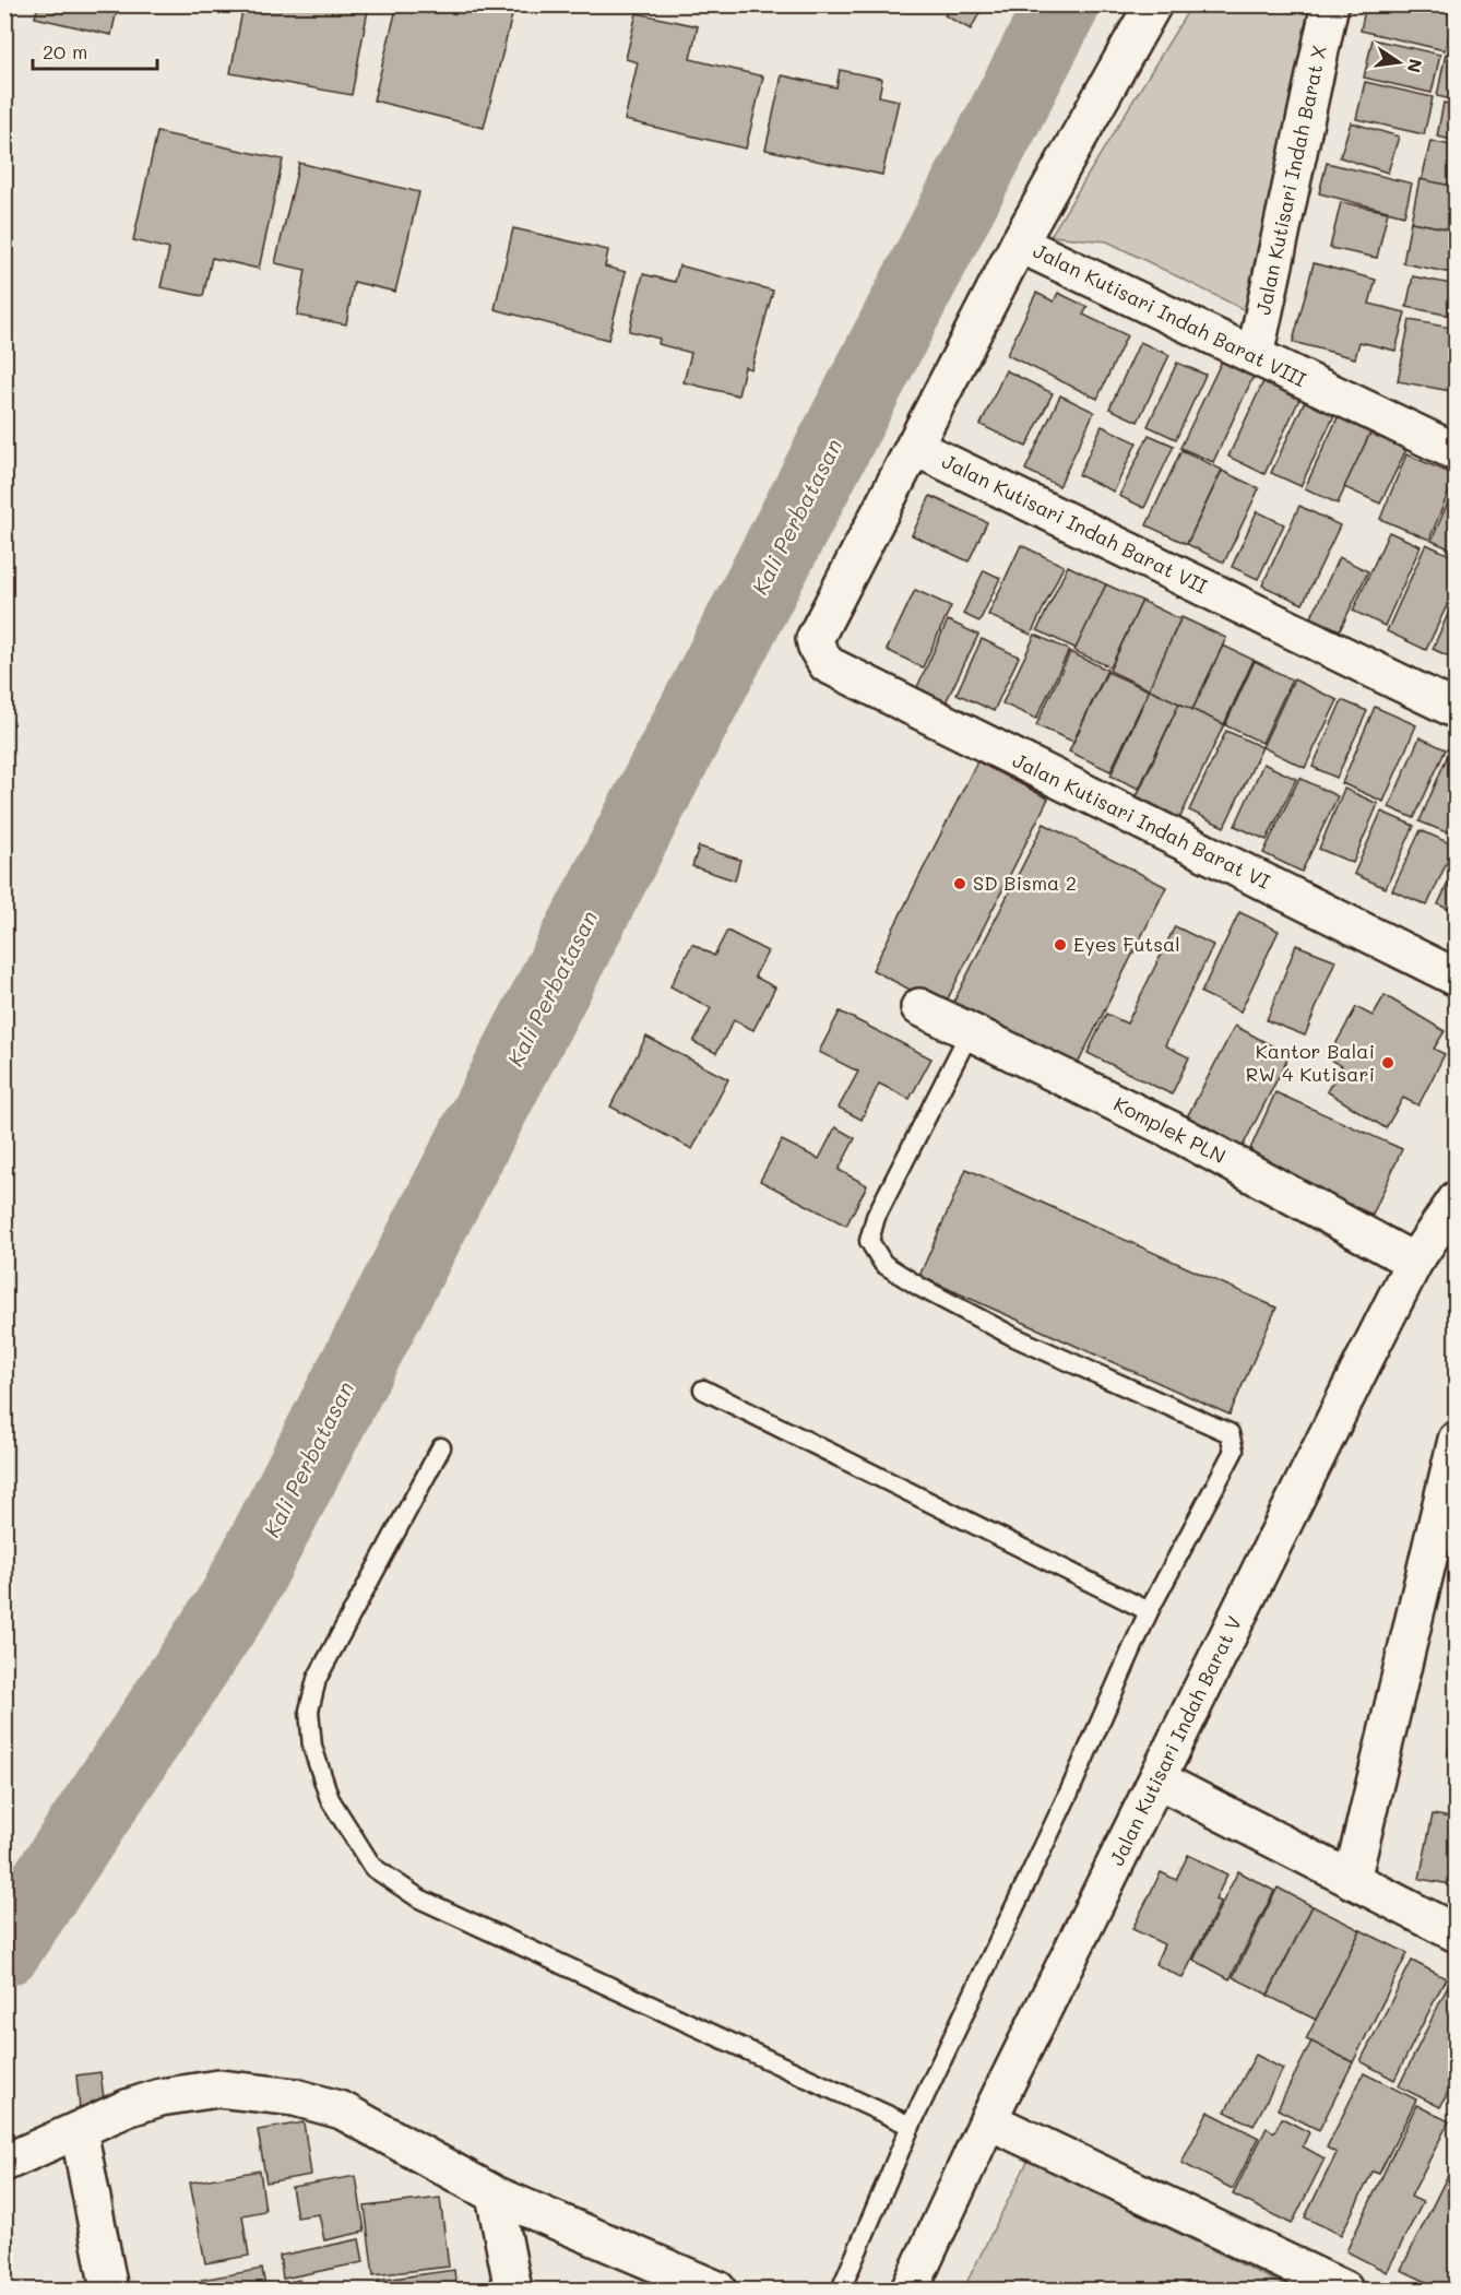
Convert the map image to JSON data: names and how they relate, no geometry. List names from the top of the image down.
{
  "streets": {
    "street": [
      "Jalan Kutisari Indah Barat X",
      "Jalan Kutisari Indah Barat VIII",
      "Jalan Kutisari Indah Barat VII",
      "Jalan Kutisari Indah Barat VI",
      "Komplek PLN",
      "Jalan Kutisari Indah Barat V"
    ]
  },
  "crossings": [
    ["Jalan Kutisari Indah Barat X", "Jalan Kutisari Indah Barat VIII"],
    ["Jalan Kutisari Indah Barat VIII", "Jalan Kutisari Indah Barat VII"],
    ["Jalan Kutisari Indah Barat VIII", "Jalan Kutisari Indah Barat VI"],
    ["Jalan Kutisari Indah Barat VII", "Jalan Kutisari Indah Barat VI"],
    ["Komplek PLN", "Jalan Kutisari Indah Barat V"]
  ],
  "water": ["Kali Perbatasan"],
  "places": ["SD Bisma 2", "Eyes Futsal", "Kantor Balai RW 4 Kutisari"],
  "scale_bar": "20 m",
  "north": "right"
}
